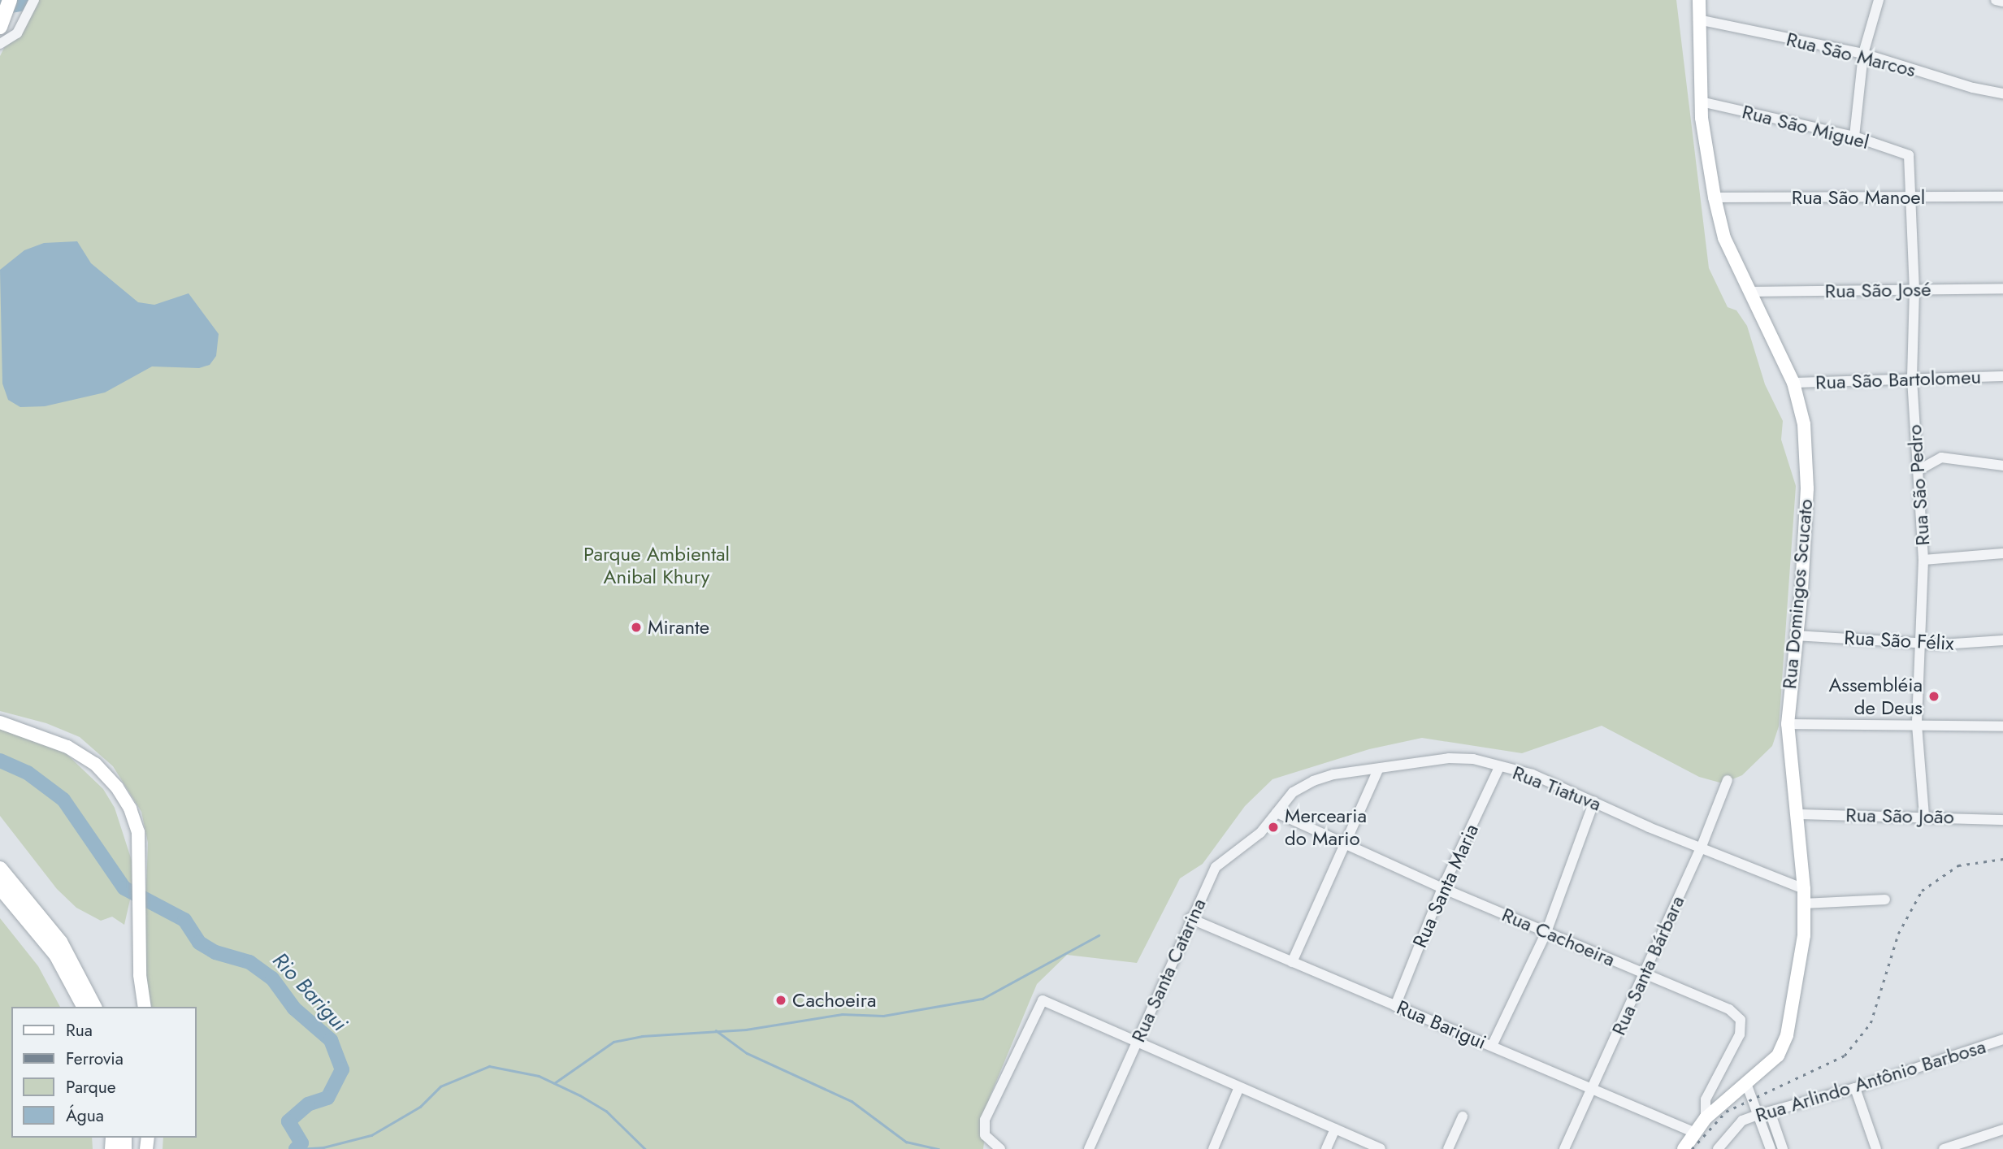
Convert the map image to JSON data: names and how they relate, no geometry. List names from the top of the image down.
{
  "streets": {
    "main road": ["Rua Domingos Scucato"],
    "street": [
      "Rua São Marcos",
      "Rua São Miguel",
      "Rua São Manoel",
      "Rua São José",
      "Rua São Bartolomeu",
      "Rua São Pedro",
      "Rua São Félix",
      "Rua Tiatuva",
      "Rua São João",
      "Rua Santa Maria",
      "Rua Cachoeira",
      "Rua Santa Bárbara",
      "Rua Santa Catarina",
      "Rua Barigui",
      "Rua Arlindo Antônio Barbosa"
    ]
  },
  "crossings": [
    ["Rua São Marcos", "Rua Domingos Scucato"],
    ["Rua São Miguel", "Rua São Pedro"],
    ["Rua São Miguel", "Rua Domingos Scucato"],
    ["Rua São Manoel", "Rua São Pedro"],
    ["Rua São Manoel", "Rua Domingos Scucato"],
    ["Rua São José", "Rua São Pedro"],
    ["Rua São José", "Rua Domingos Scucato"],
    ["Rua São Bartolomeu", "Rua São Pedro"],
    ["Rua São Bartolomeu", "Rua Domingos Scucato"],
    ["Rua São Pedro", "Rua São Félix"],
    ["Rua São Pedro", "Rua São João"],
    ["Rua Domingos Scucato", "Rua São Félix"],
    ["Rua Domingos Scucato", "Rua Tiatuva"],
    ["Rua Domingos Scucato", "Rua São João"],
    ["Rua Domingos Scucato", "Rua Cachoeira"],
    ["Rua Domingos Scucato", "Rua Barigui"],
    ["Rua Tiatuva", "Rua Santa Maria"],
    ["Rua Tiatuva", "Rua Cachoeira"],
    ["Rua Tiatuva", "Rua Santa Bárbara"],
    ["Rua Tiatuva", "Rua Santa Catarina"],
    ["Rua Santa Maria", "Rua Cachoeira"],
    ["Rua Santa Maria", "Rua Barigui"],
    ["Rua Cachoeira", "Rua Santa Bárbara"],
    ["Rua Cachoeira", "Rua Santa Catarina"],
    ["Rua Santa Bárbara", "Rua Barigui"],
    ["Rua Santa Catarina", "Rua Barigui"]
  ],
  "water": ["Rio Barigui"],
  "parks": ["Parque Ambiental Anibal Khury"],
  "places": [
    "Mirante",
    "Assembléia de Deus",
    "Mercearia do Mario",
    "Cachoeira"
  ],
  "legend": [
    "Rua",
    "Ferrovia",
    "Parque",
    "Água"
  ]
}
